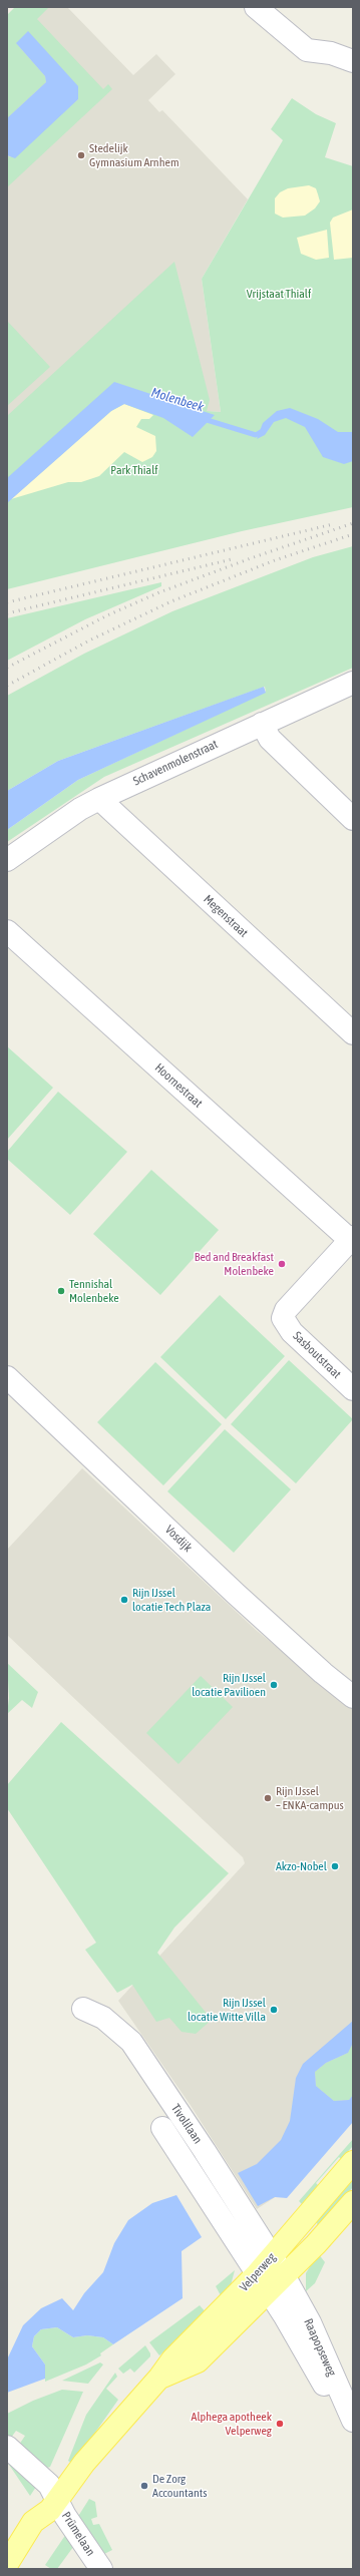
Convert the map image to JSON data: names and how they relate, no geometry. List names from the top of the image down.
{
  "streets": {
    "main road": ["Velperweg"],
    "street": [
      "Schavenmolenstraat",
      "Megenstraat",
      "Hoornestraat",
      "Sasboutstraat",
      "Vosdijk",
      "Tivolilaan",
      "Raapopseweg",
      "Prümelaan"
    ]
  },
  "crossings": [
    ["Schavenmolenstraat", "Megenstraat"],
    ["Hoornestraat", "Sasboutstraat"],
    ["Tivolilaan", "Velperweg"],
    ["Tivolilaan", "Raapopseweg"],
    ["Velperweg", "Raapopseweg"],
    ["Velperweg", "Prümelaan"]
  ],
  "water": ["Molenbeek"],
  "parks": ["Vrijstaat Thialf", "Park Thialf"],
  "places": [
    "Stedelijk Gymnasium Arnhem",
    "Bed and Breakfast Molenbeke",
    "Tennishal Molenbeke",
    "Rijn IJssel locatie Tech Plaza",
    "Rijn IJssel locatie Pavilioen",
    "Rijn IJssel – ENKA-campus",
    "Akzo-Nobel",
    "Rijn IJssel locatie Witte Villa",
    "Alphega apotheek Velperweg",
    "De Zorg Accountants"
  ]
}
